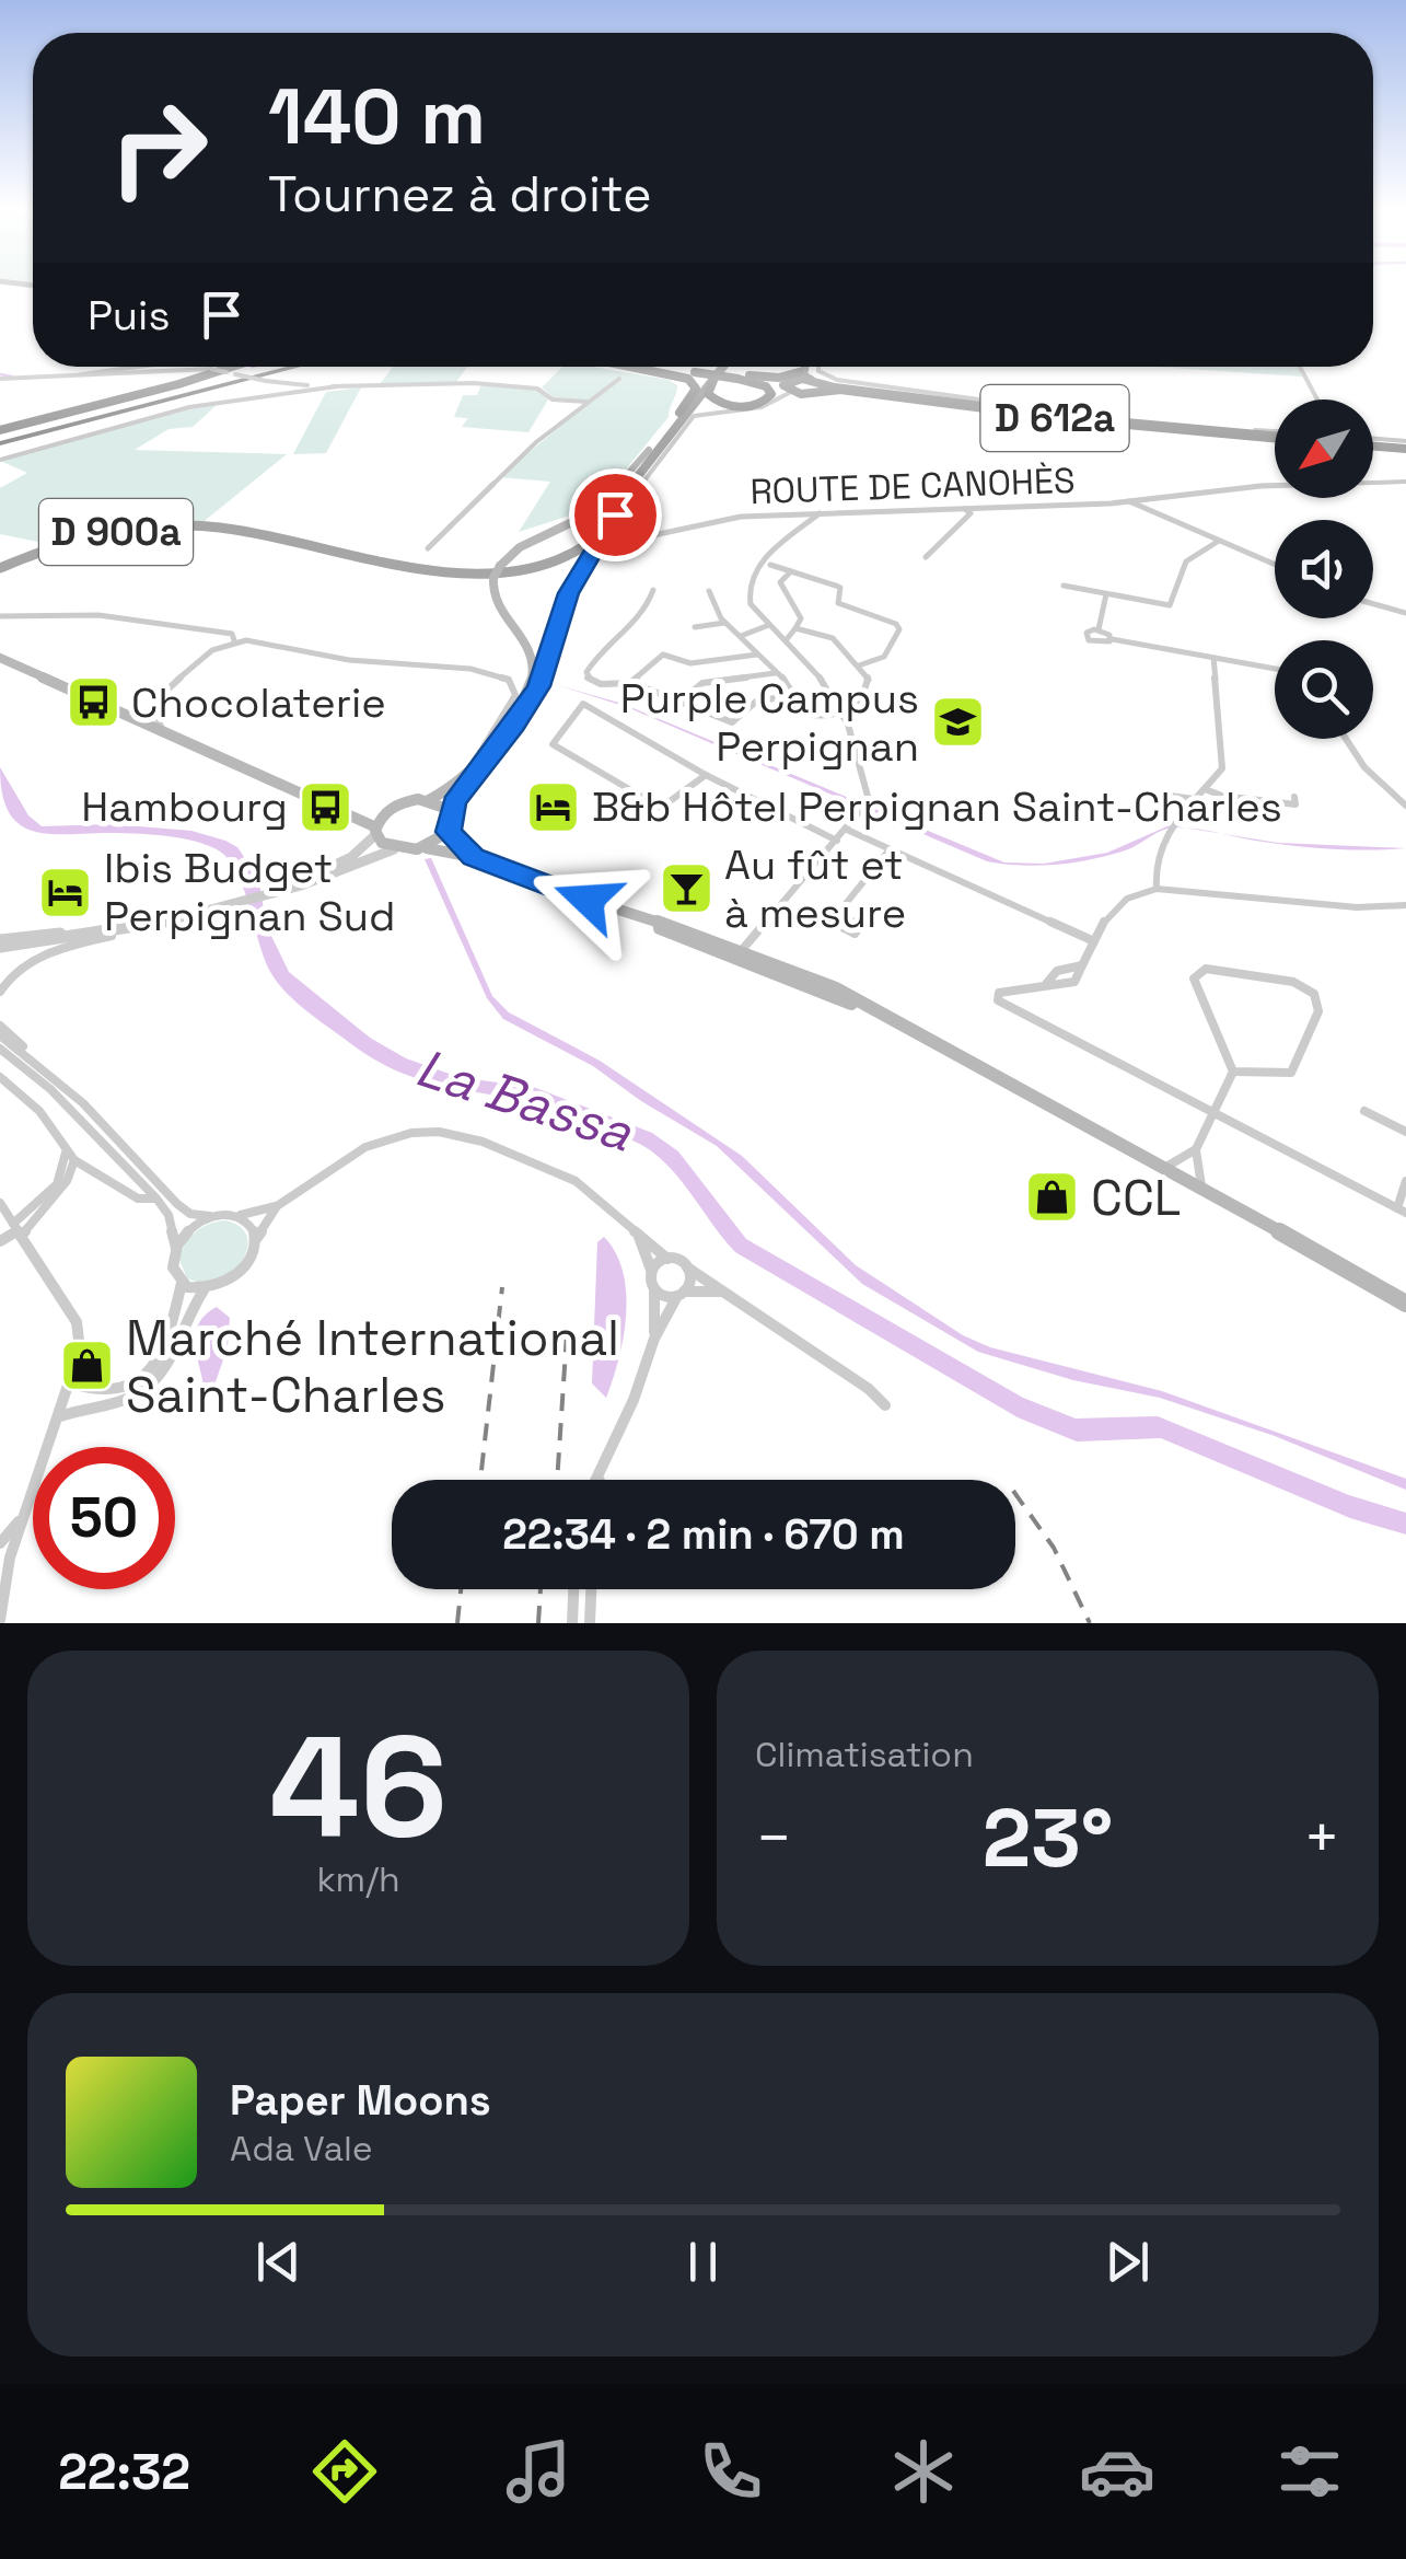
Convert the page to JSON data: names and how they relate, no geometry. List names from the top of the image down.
{
  "streets": {
    "main road": ["D 612a", "D 900a"],
    "street": ["ROUTE DE CANOHÈS"]
  },
  "water": ["La Bassa"],
  "places": {
    "bus stop": ["Chocolaterie", "Hambourg"],
    "school or university": ["Purple Campus Perpignan"],
    "hotel": ["B&b Hôtel Perpignan Saint-Charles", "Ibis Budget Perpignan Sud"],
    "bar": ["Au fût et à mesure"],
    "shop": ["CCL", "Marché International Saint-Charles"]
  },
  "north": "bottom left",
  "page": {
    "turn": ["140 m", "Tournez à droite"],
    "then": "Puis",
    "limit": "50",
    "trip": "22:34 · 2 min · 670 m",
    "tile": [
      ["46", "km/h"],
      "Climatisation"
    ],
    "heat": ["−", "23°", "+"],
    "song": ["Paper Moons", "Ada Vale"],
    "tabs": "22:32"
  }
}
